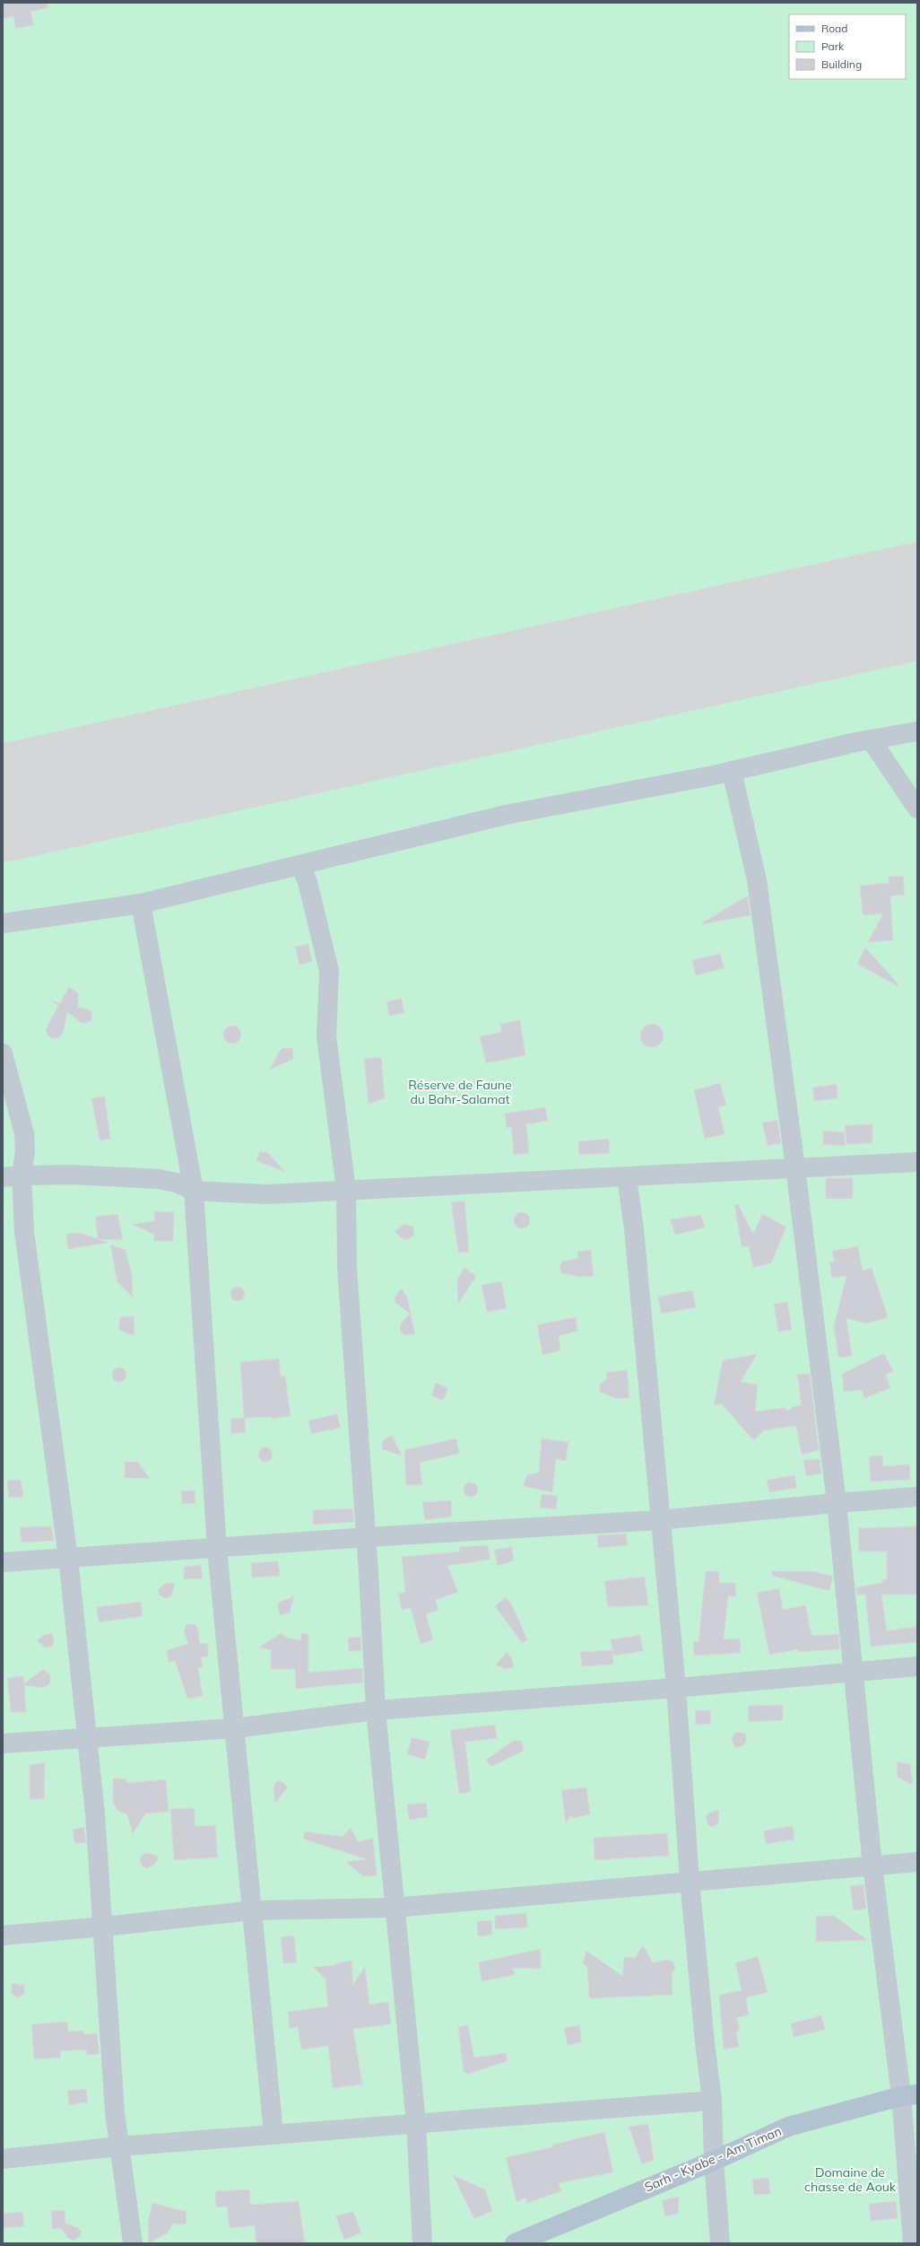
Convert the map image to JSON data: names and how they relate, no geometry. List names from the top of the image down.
{
  "streets": {
    "main road": ["Sarh - Kyabe - Am Timan"]
  },
  "parks": ["Réserve de Faune du Bahr-Salamat", "Domaine de chasse de Aouk"],
  "legend": ["Road", "Park", "Building"]
}
